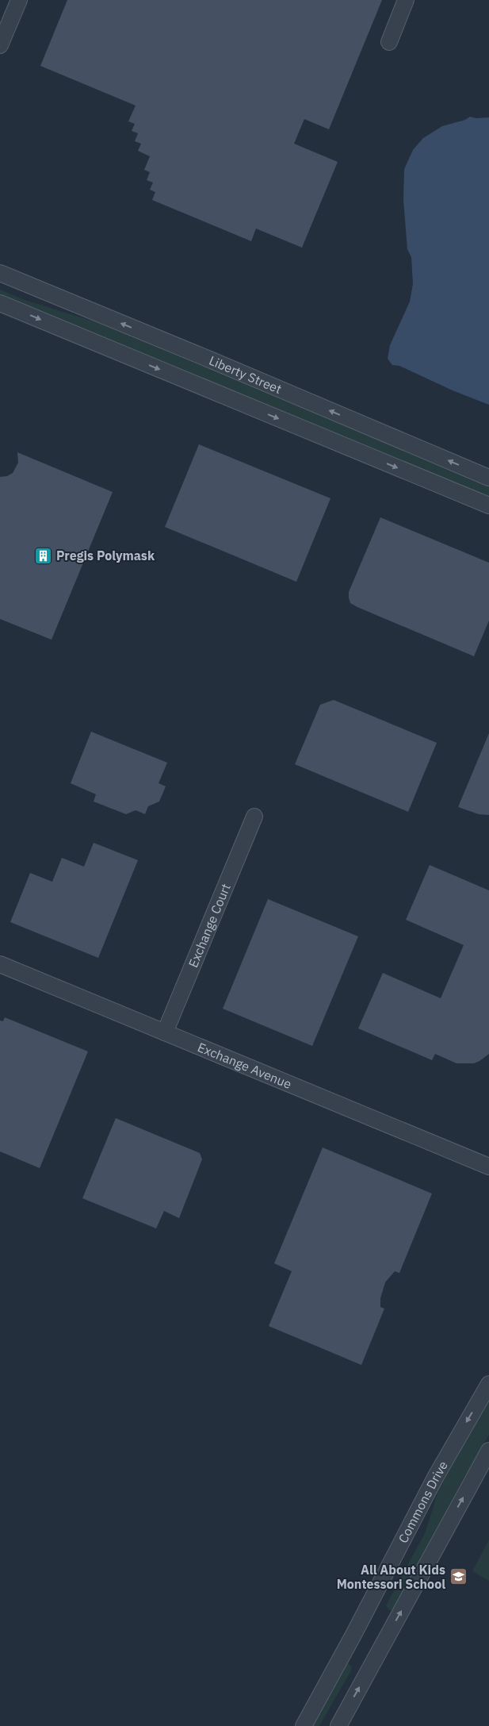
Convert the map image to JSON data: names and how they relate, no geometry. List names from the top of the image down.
{
  "streets": {
    "street": [
      "Liberty Street",
      "Exchange Court",
      "Exchange Avenue",
      "Commons Drive"
    ]
  },
  "crossings": [
    ["Exchange Court", "Exchange Avenue"]
  ],
  "places": {
    "building": ["Pregis Polymask"],
    "school or university": ["All About Kids Montessori School"]
  }
}
